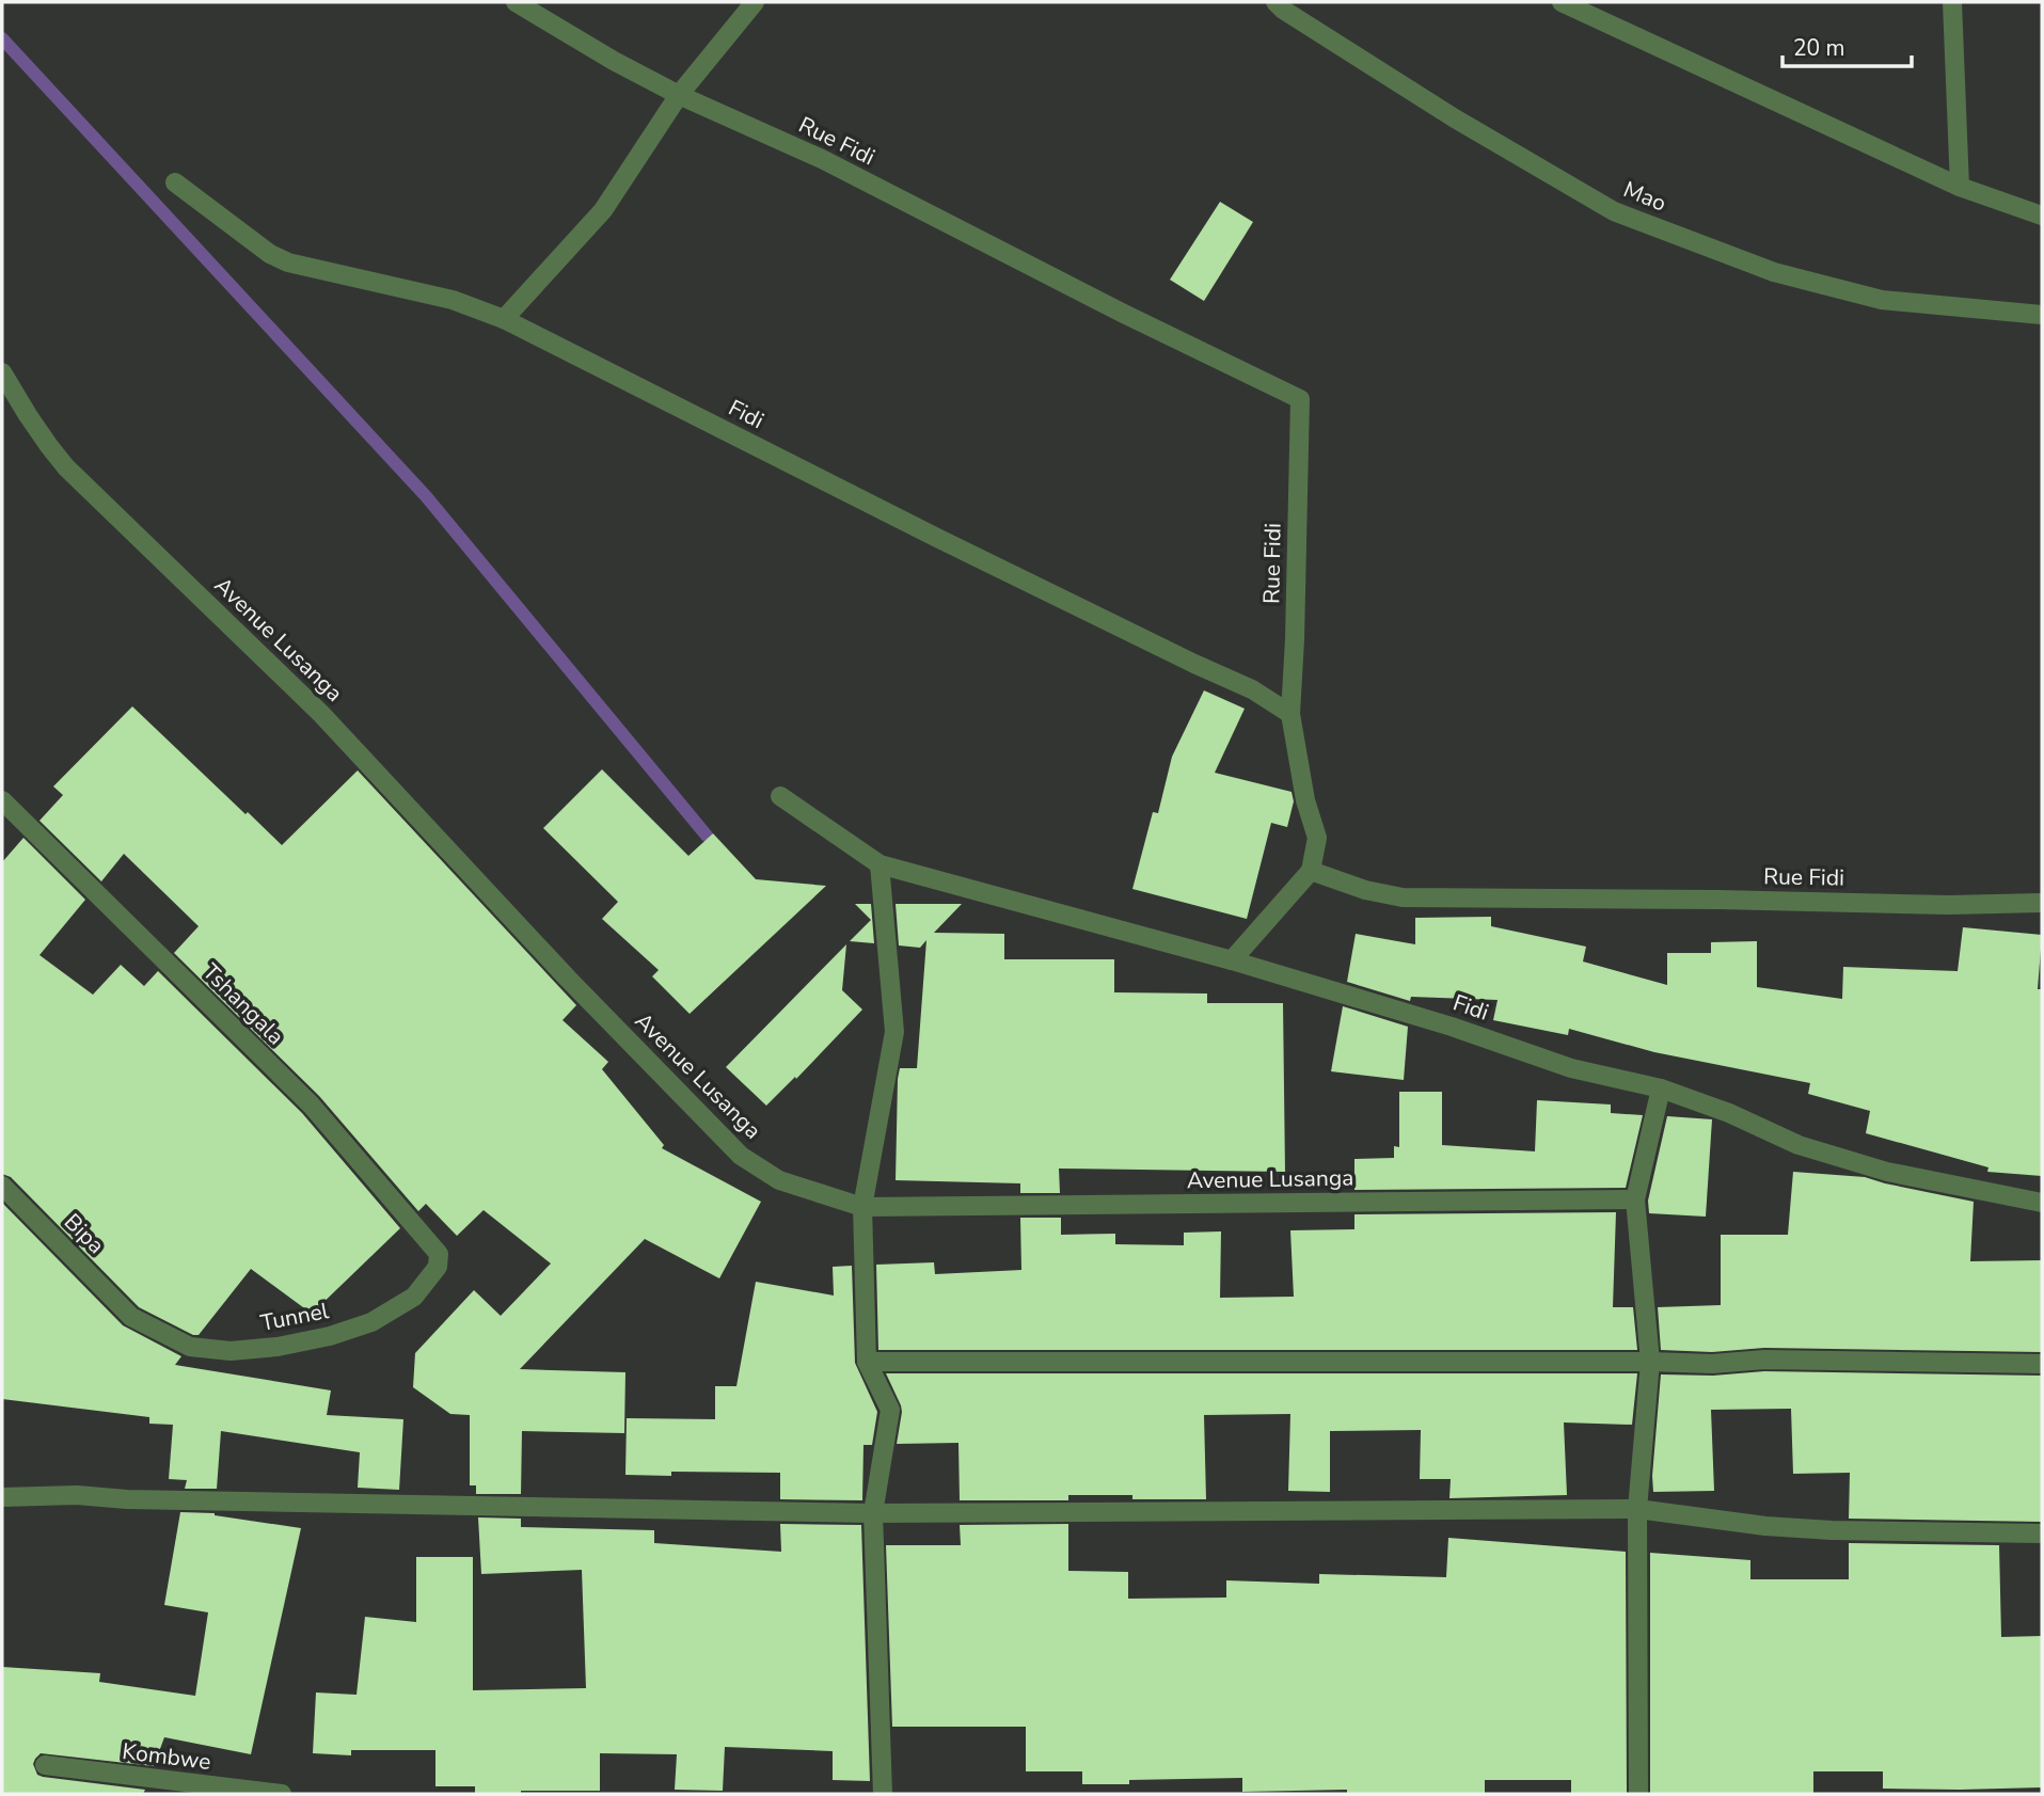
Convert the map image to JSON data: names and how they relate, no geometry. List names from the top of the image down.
{
  "streets": {
    "street": [
      "Rue Fidi",
      "Mao",
      "Fidi",
      "Avenue Lusanga",
      "Tshangala",
      "Bipa",
      "Tunnel",
      "Kombwe"
    ]
  },
  "crossings": [
    ["Rue Fidi", "Fidi"],
    ["Tshangala", "Tunnel"],
    ["Bipa", "Tunnel"]
  ],
  "scale_bar": "20 m"
}
